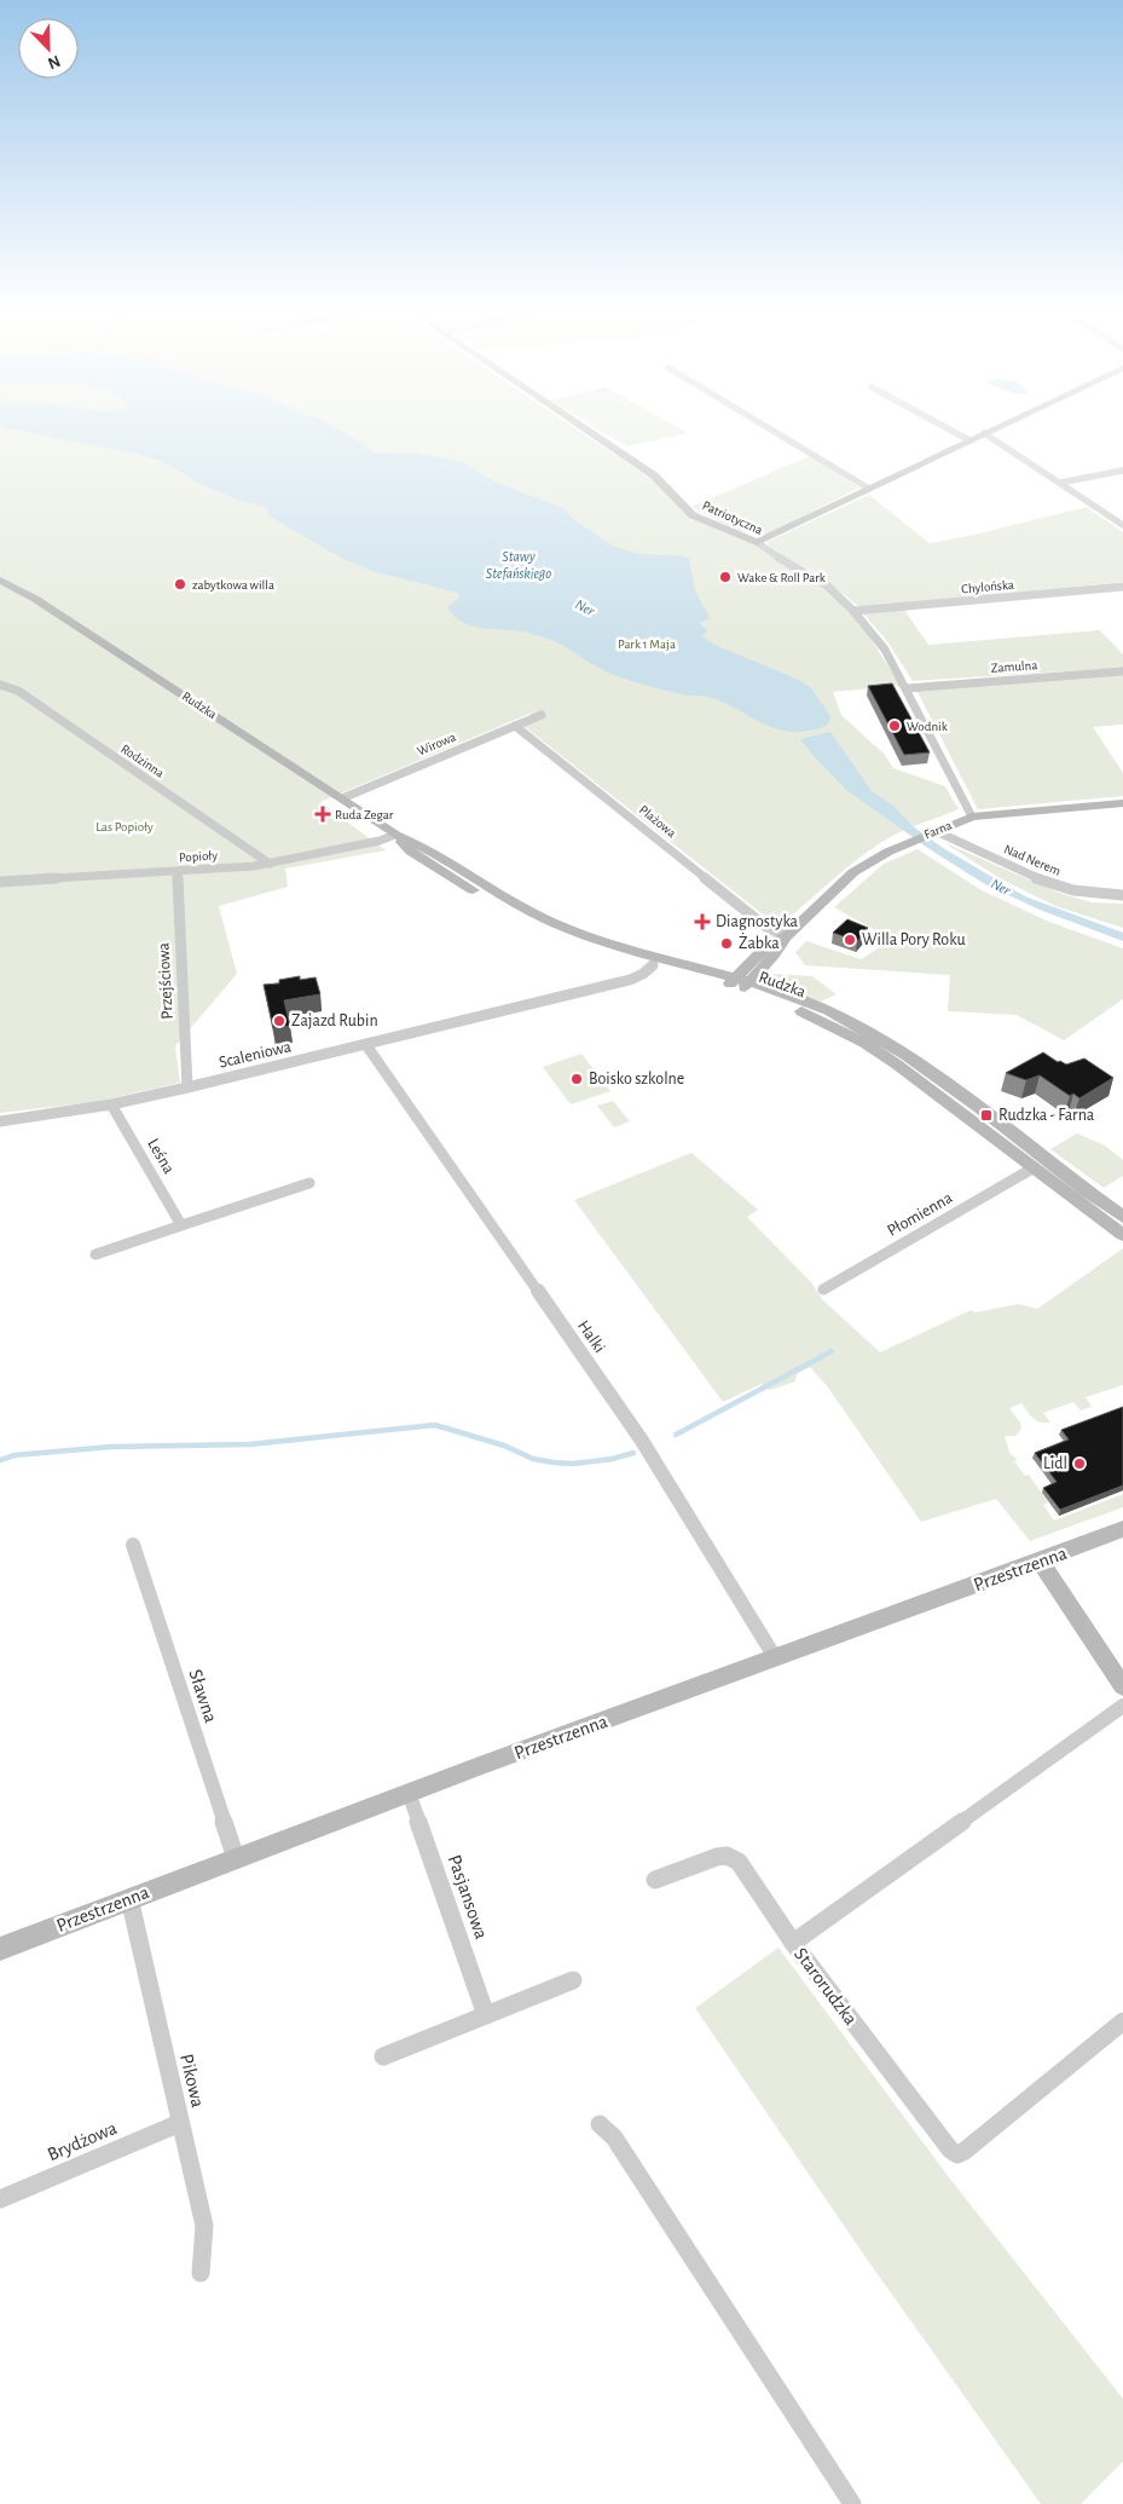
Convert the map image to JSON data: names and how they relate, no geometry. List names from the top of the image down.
{
  "streets": {
    "street": [
      "Patriotyczna",
      "Chylońska",
      "Zamulna",
      "Rudzka",
      "Wirowa",
      "Rodzinna",
      "Plażowa",
      "Farna",
      "Popioły",
      "Nad Nerem",
      "Przejściowa",
      "Scaleniowa",
      "Leśna",
      "Płomienna",
      "Halki",
      "Przestrzenna",
      "Sławna",
      "Pasjansowa",
      "Starorudzka",
      "Pikowa",
      "Brydżowa"
    ]
  },
  "crossings": [
    ["Patriotyczna", "Chylońska"],
    ["Patriotyczna", "Zamulna"],
    ["Patriotyczna", "Farna"],
    ["Rudzka", "Wirowa"],
    ["Rudzka", "Farna"],
    ["Rudzka", "Popioły"],
    ["Rudzka", "Scaleniowa"],
    ["Rudzka", "Płomienna"],
    ["Wirowa", "Plażowa"],
    ["Rodzinna", "Popioły"],
    ["Plażowa", "Farna"],
    ["Farna", "Nad Nerem"],
    ["Popioły", "Przejściowa"],
    ["Przejściowa", "Scaleniowa"],
    ["Scaleniowa", "Leśna"],
    ["Scaleniowa", "Halki"],
    ["Halki", "Przestrzenna"],
    ["Przestrzenna", "Sławna"],
    ["Przestrzenna", "Pasjansowa"],
    ["Przestrzenna", "Pikowa"],
    ["Pikowa", "Brydżowa"]
  ],
  "water": ["Stawy Stefańskiego", "Ner"],
  "parks": ["Park 1 Maja", "Las Popioły"],
  "places": {
    "other": [
      "Wake & Roll Park",
      "zabytkowa willa",
      "Wodnik",
      "Willa Pory Roku",
      "Żabka",
      "Zajazd Rubin",
      "Boisko szkolne",
      "Lidl"
    ],
    "health": ["Ruda Zegar", "Diagnostyka"],
    "transit": ["Rudzka - Farna"]
  },
  "north": "bottom right"
}
